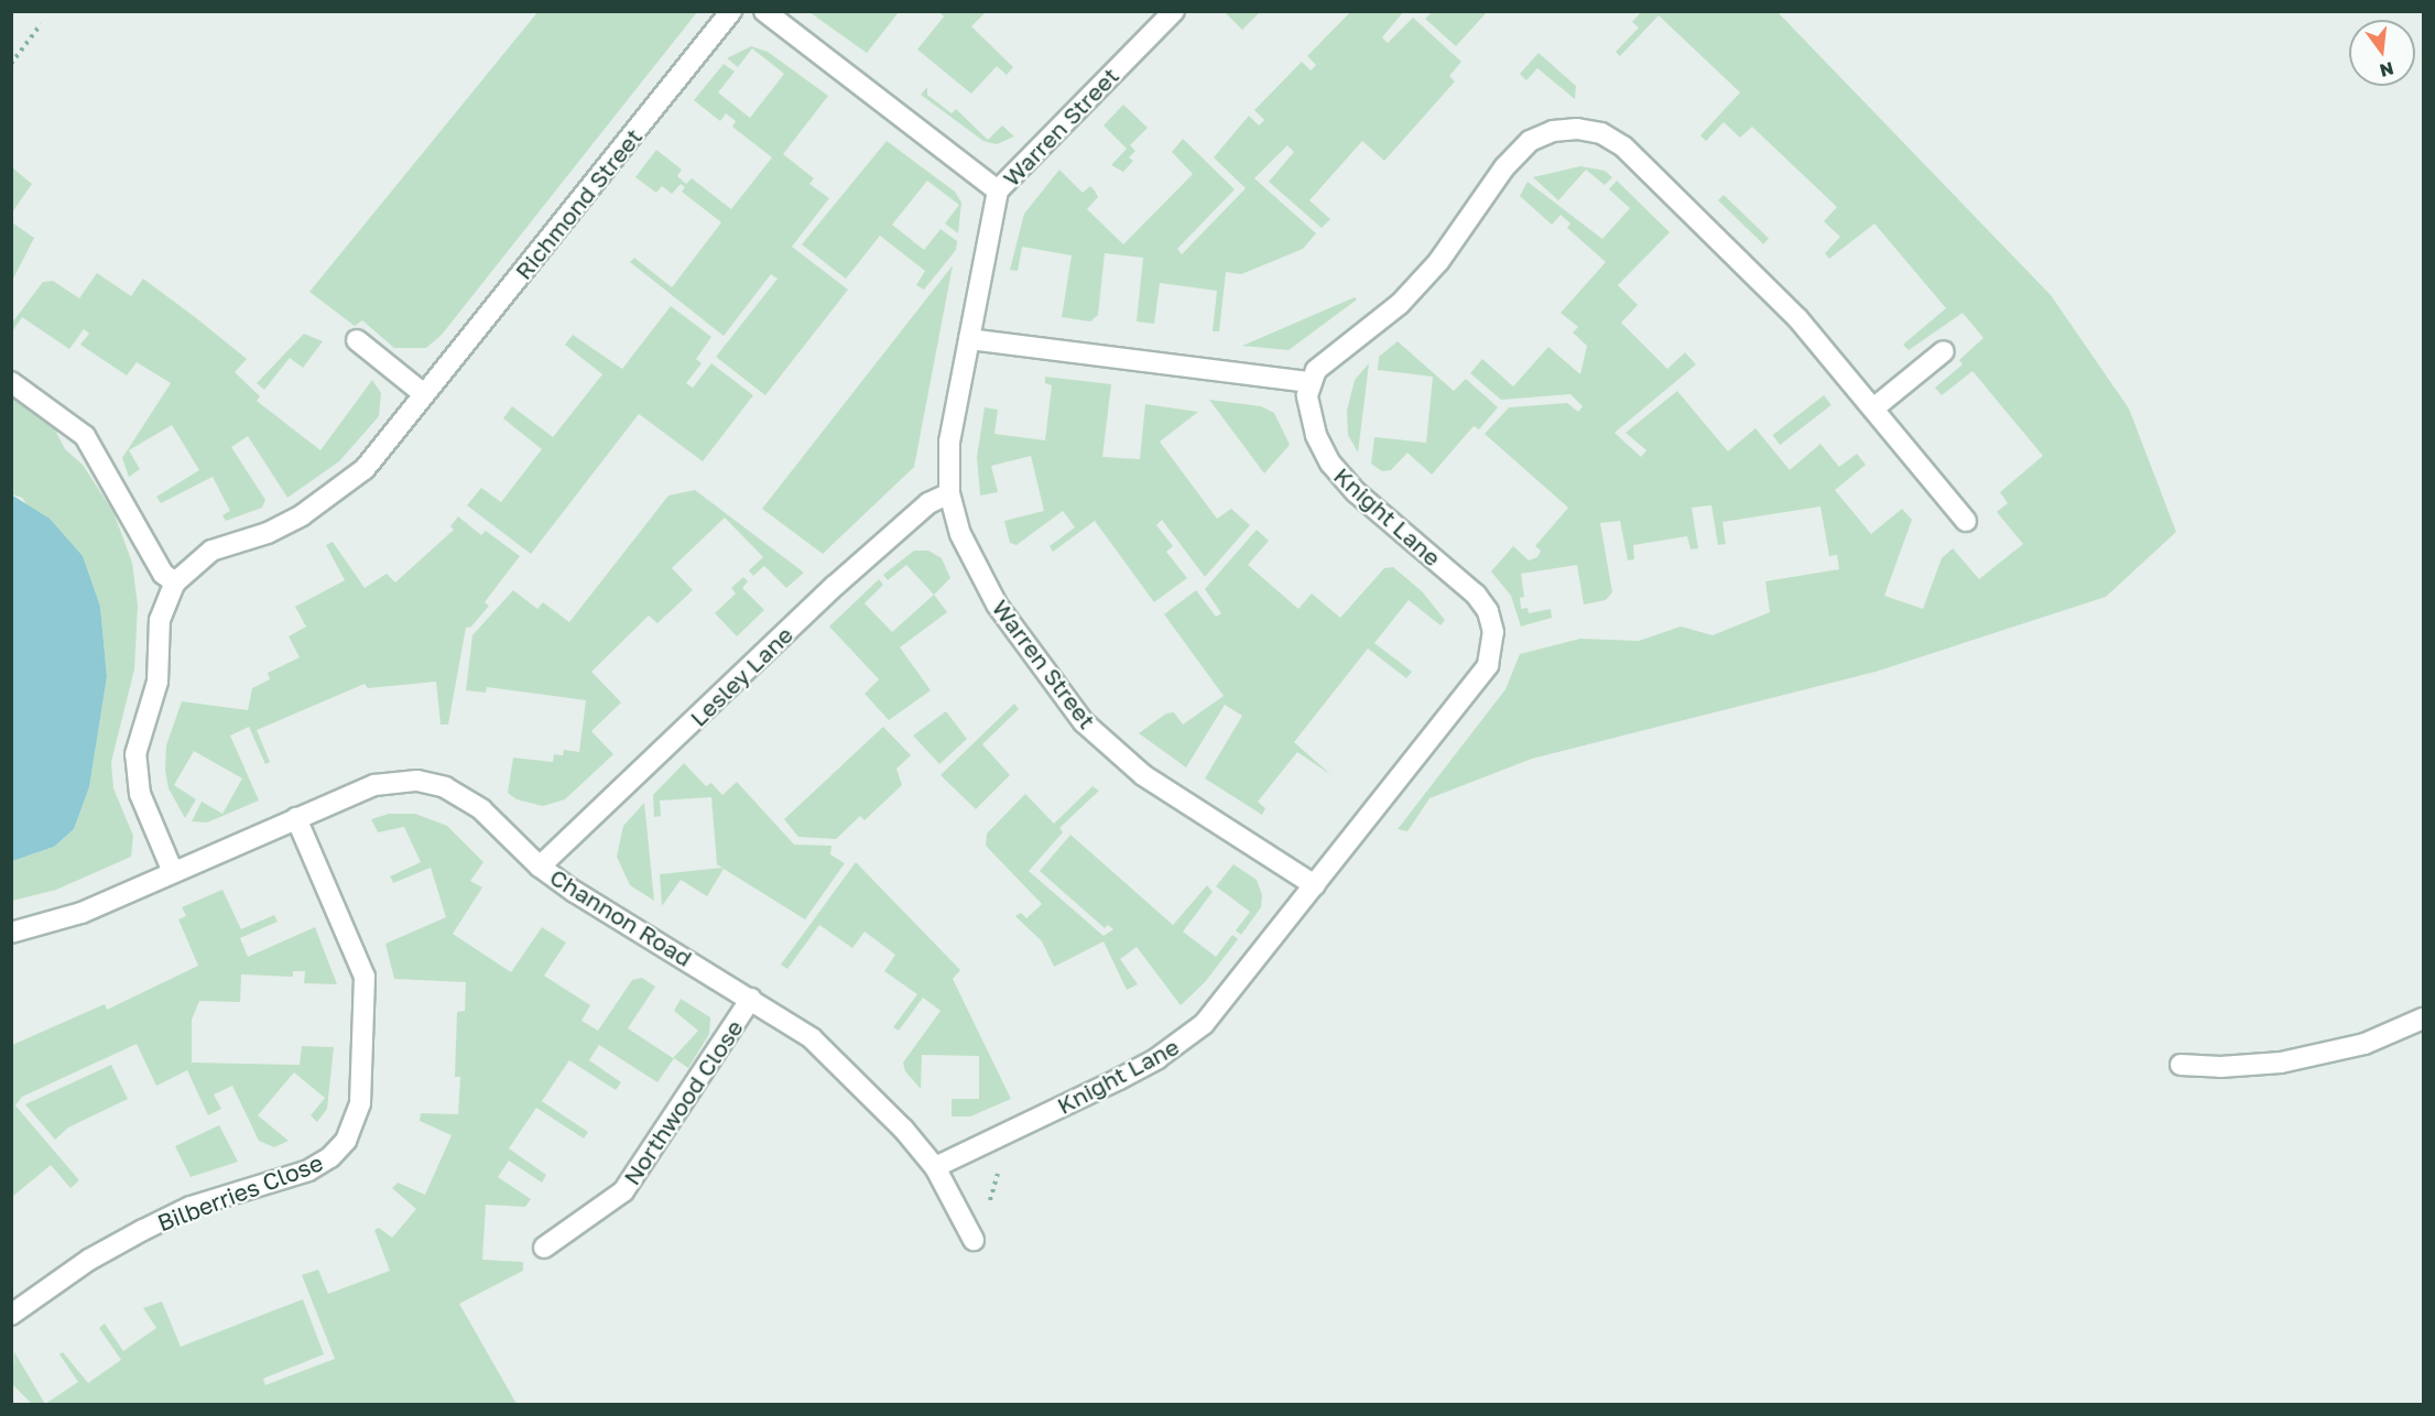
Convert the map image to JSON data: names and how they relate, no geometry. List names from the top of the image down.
{
  "streets": {
    "street": [
      "Warren Street",
      "Richmond Street",
      "Knight Lane",
      "Lesley Lane",
      "Channon Road",
      "Northwood Close",
      "Bilberries Close"
    ]
  },
  "crossings": [
    ["Warren Street", "Knight Lane"],
    ["Warren Street", "Lesley Lane"],
    ["Richmond Street", "Channon Road"],
    ["Knight Lane", "Channon Road"],
    ["Lesley Lane", "Channon Road"],
    ["Channon Road", "Northwood Close"],
    ["Channon Road", "Bilberries Close"]
  ],
  "north": "bottom"
}
